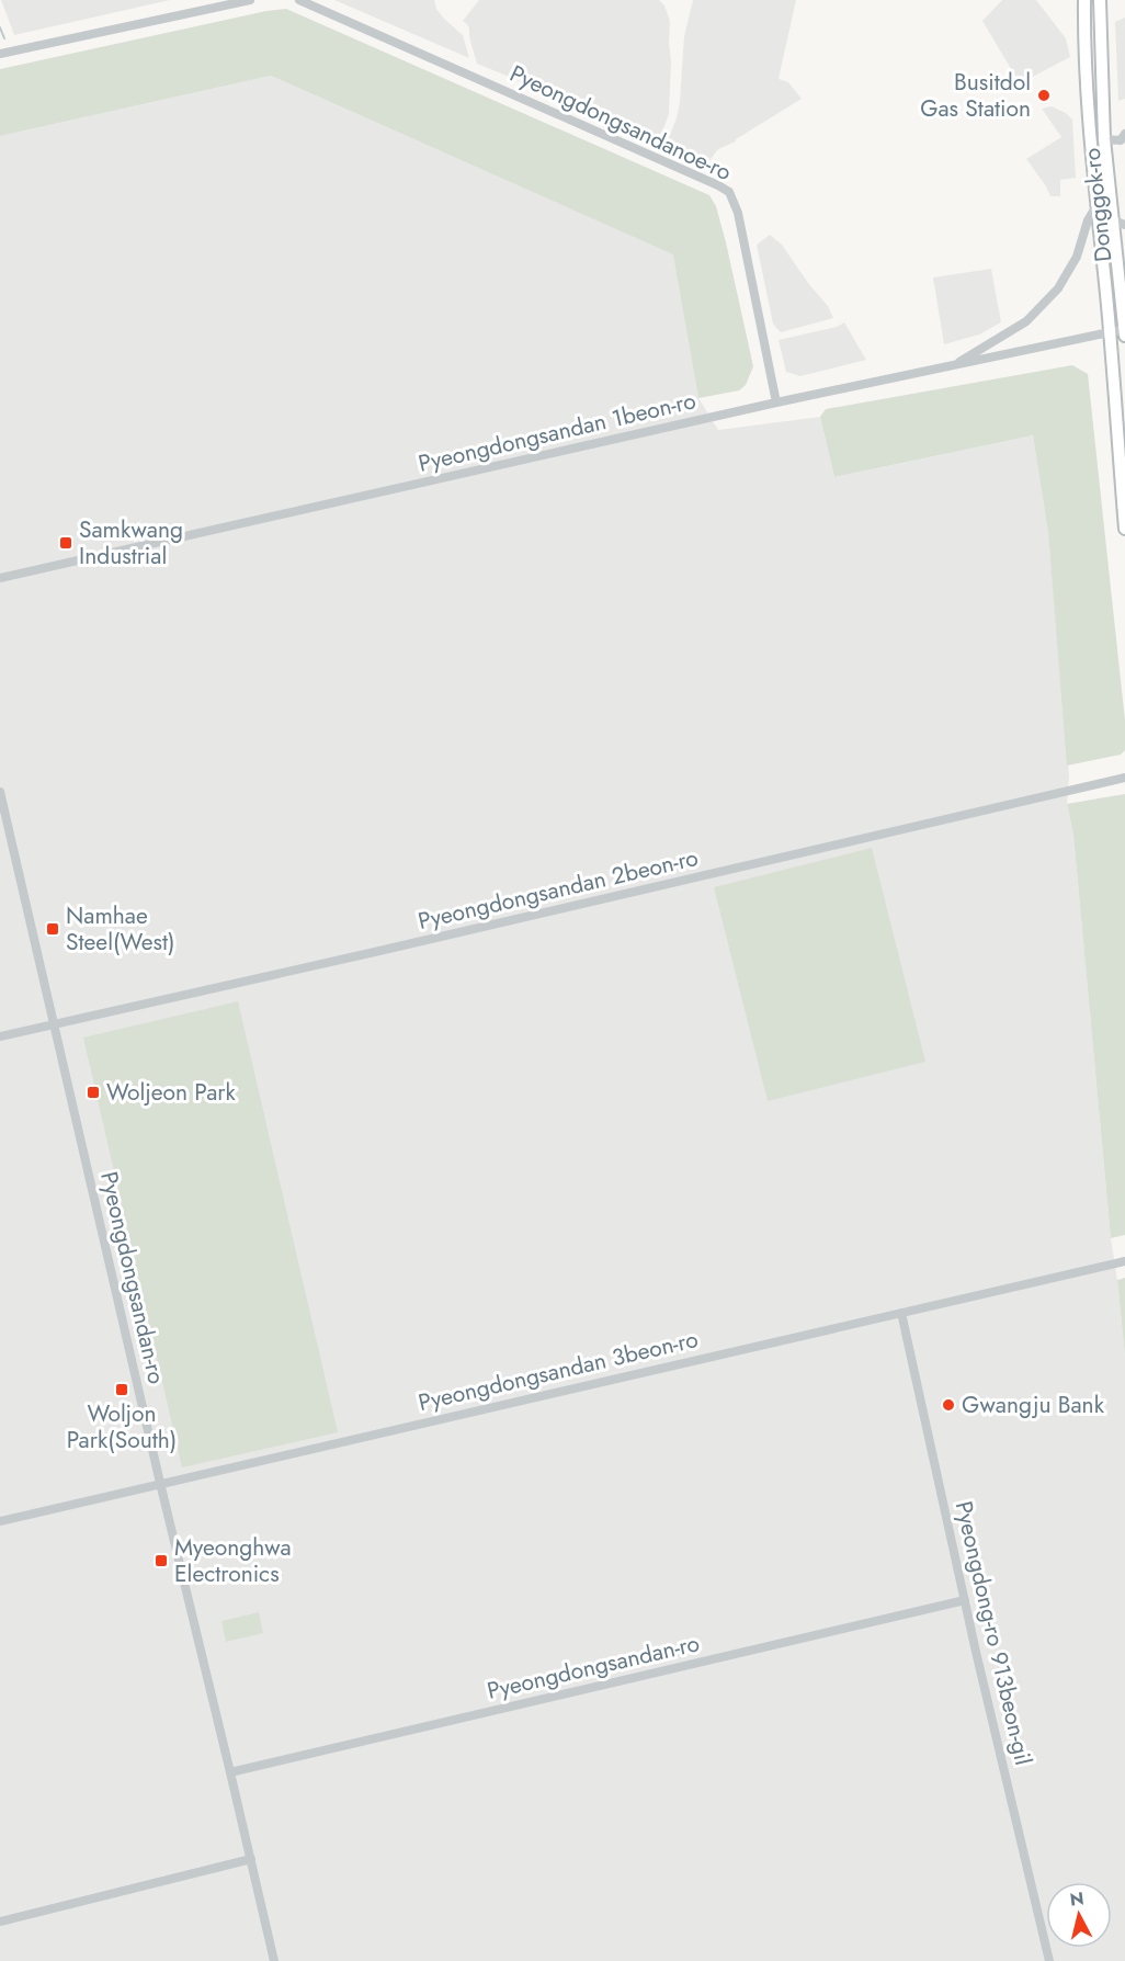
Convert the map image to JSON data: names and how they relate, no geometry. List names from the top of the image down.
{
  "streets": {
    "main road": ["Donggok-ro"],
    "street": [
      "Pyeongdongsandanoe-ro",
      "Pyeongdongsandan 1beon-ro",
      "Pyeongdongsandan 2beon-ro",
      "Pyeongdongsandan-ro",
      "Pyeongdongsandan 3beon-ro",
      "Pyeongdong-ro 913beon-gil"
    ]
  },
  "crossings": [
    ["Pyeongdongsandanoe-ro", "Pyeongdongsandan 1beon-ro"],
    ["Donggok-ro", "Pyeongdongsandan 1beon-ro"],
    ["Pyeongdongsandan 2beon-ro", "Pyeongdongsandan-ro"],
    ["Pyeongdongsandan-ro", "Pyeongdongsandan 3beon-ro"],
    ["Pyeongdongsandan-ro", "Pyeongdong-ro 913beon-gil"],
    ["Pyeongdongsandan 3beon-ro", "Pyeongdong-ro 913beon-gil"]
  ],
  "places": {
    "other": ["Busitdol Gas Station", "Gwangju Bank"],
    "transit": [
      "Samkwang Industrial",
      "Namhae Steel(West)",
      "Woljeon Park",
      "Woljon Park(South)",
      "Myeonghwa Electronics"
    ]
  },
  "north": "top"
}
